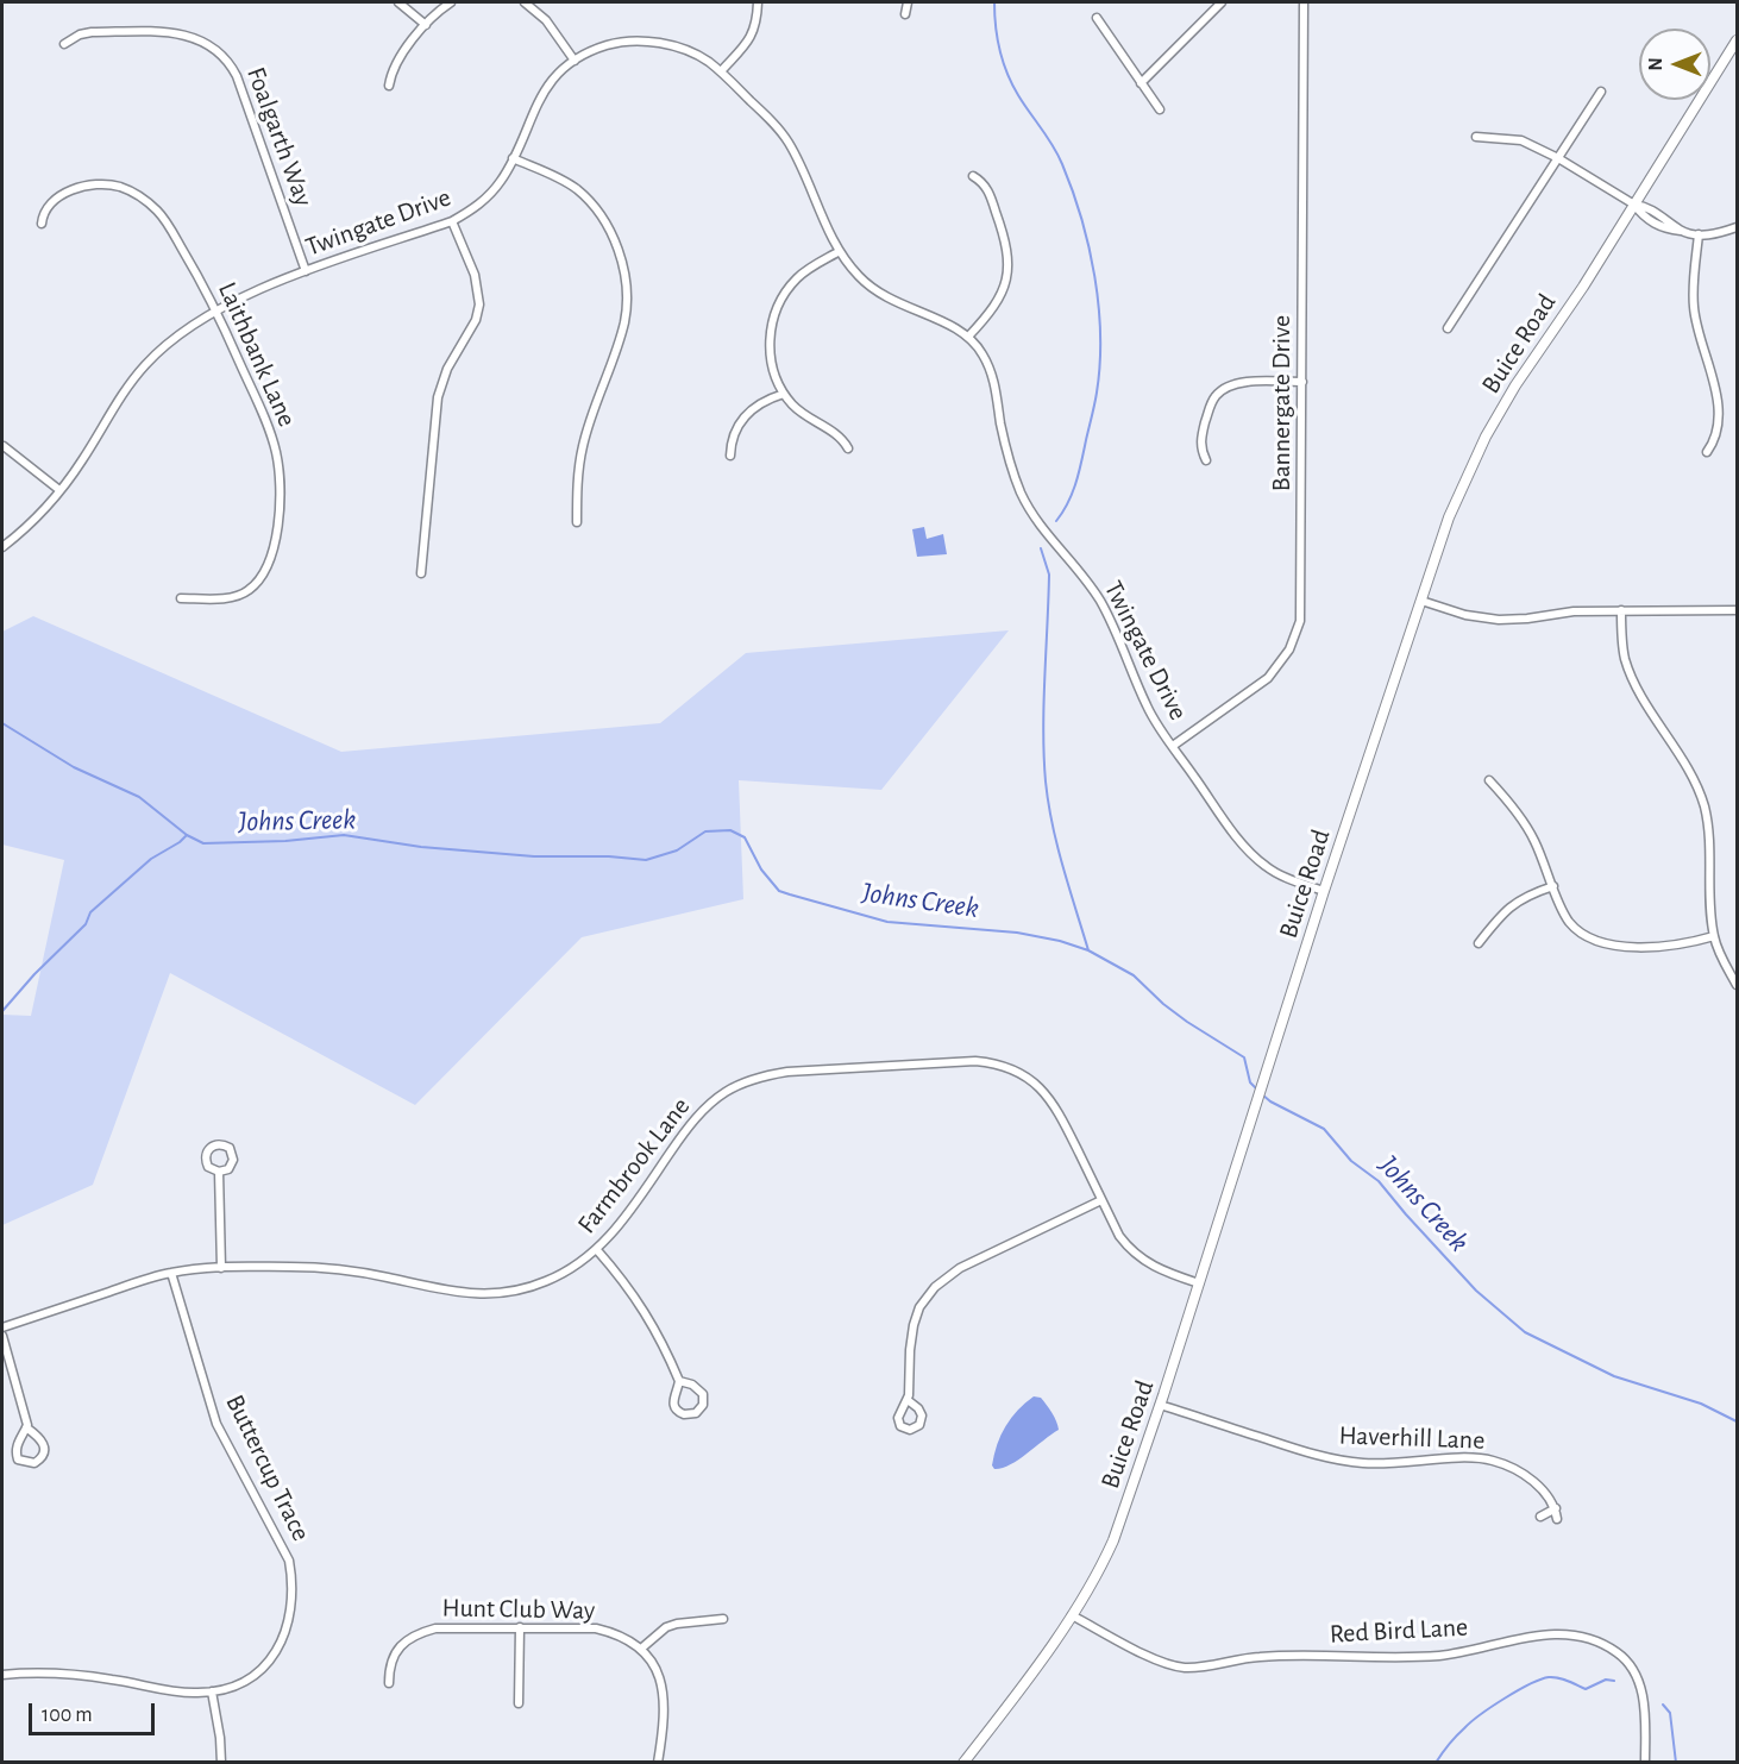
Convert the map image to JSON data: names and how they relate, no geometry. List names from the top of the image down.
{
  "streets": {
    "street": [
      "Foalgarth Way",
      "Twingate Drive",
      "Buice Road",
      "Laithbank Lane",
      "Bannergate Drive",
      "Farmbrook Lane",
      "Haverhill Lane",
      "Buttercup Trace",
      "Hunt Club Way",
      "Red Bird Lane"
    ]
  },
  "crossings": [
    ["Foalgarth Way", "Twingate Drive"],
    ["Twingate Drive", "Buice Road"],
    ["Twingate Drive", "Laithbank Lane"],
    ["Twingate Drive", "Bannergate Drive"],
    ["Buice Road", "Farmbrook Lane"],
    ["Buice Road", "Haverhill Lane"],
    ["Buice Road", "Red Bird Lane"],
    ["Farmbrook Lane", "Buttercup Trace"]
  ],
  "water": ["Johns Creek"],
  "scale_bar": "100 m",
  "north": "left"
}
